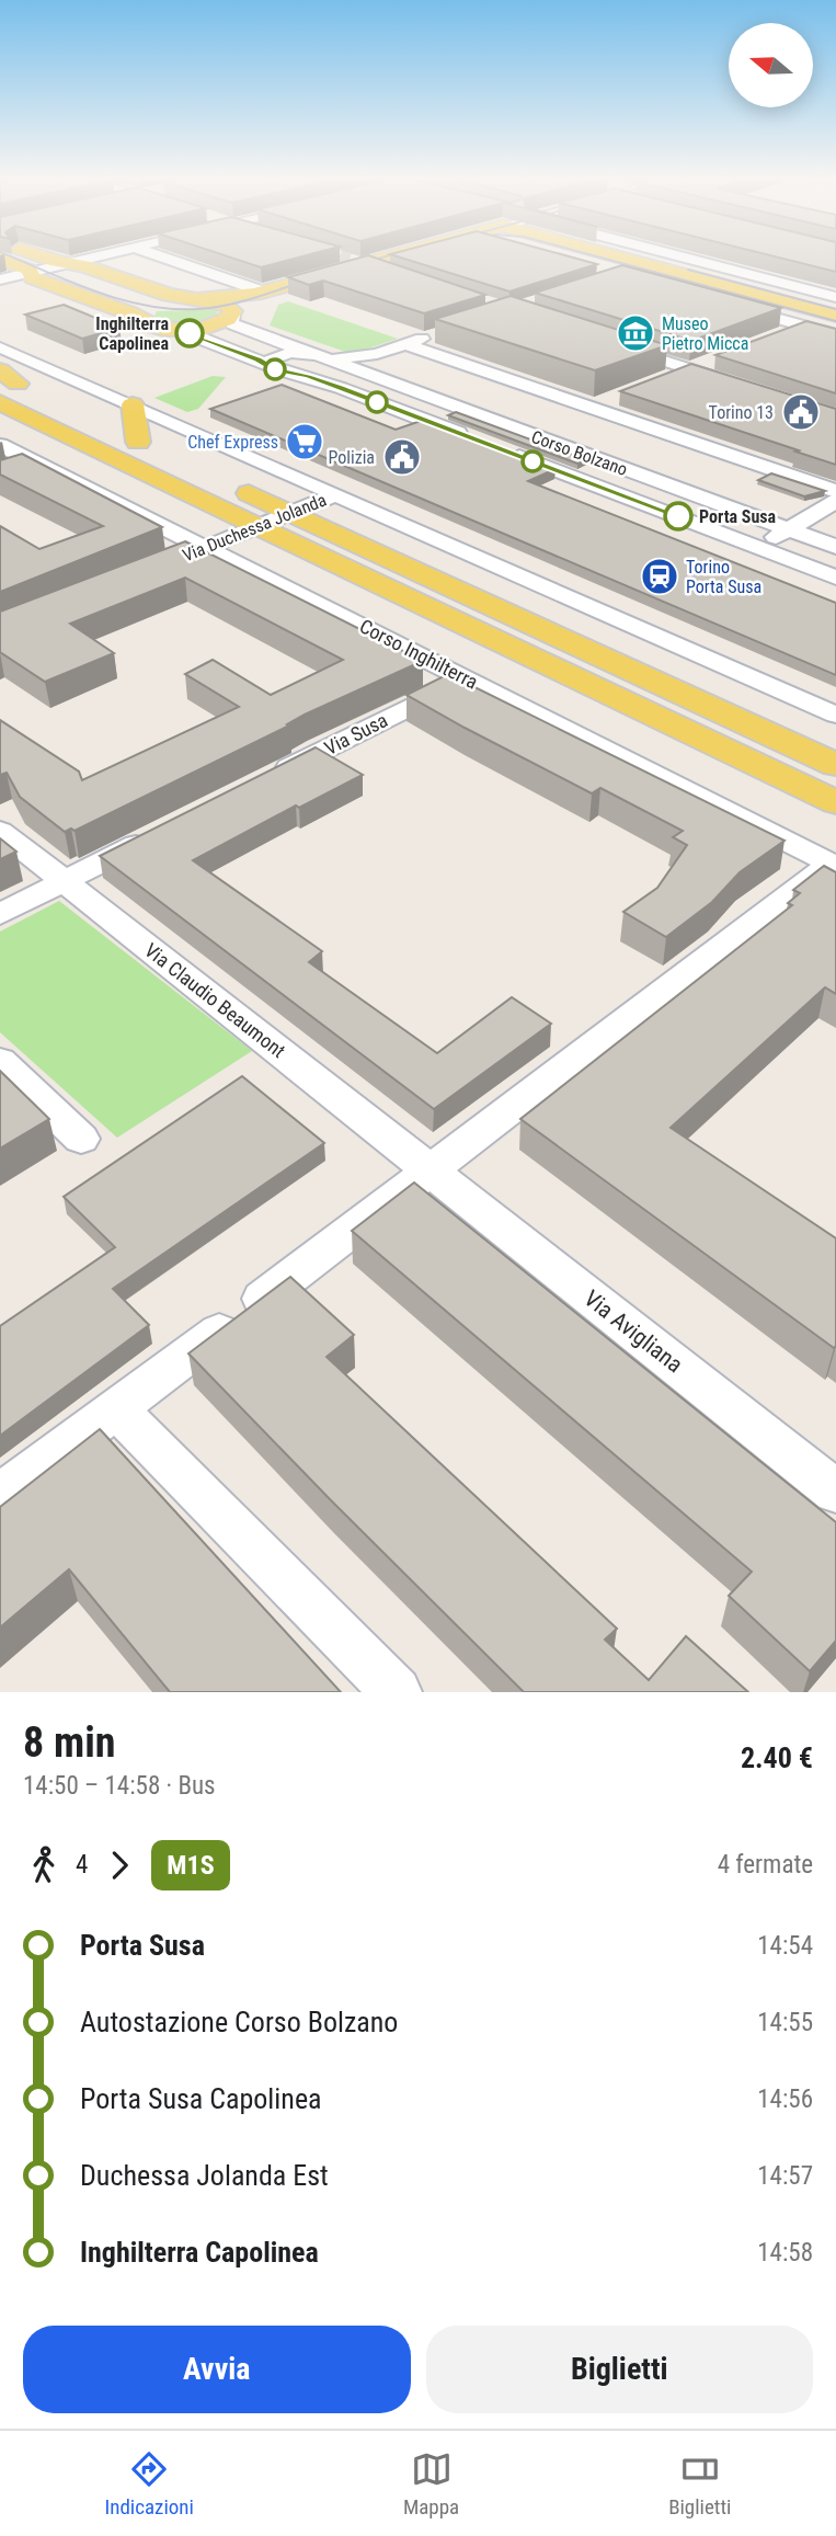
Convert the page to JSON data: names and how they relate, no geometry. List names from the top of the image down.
{
  "streets": {
    "street": [
      "Corso Bolzano",
      "Via Duchessa Jolanda",
      "Corso Inghilterra",
      "Via Susa",
      "Via Claudio Beaumont",
      "Via Avigliana"
    ]
  },
  "crossings": [
    ["Via Duchessa Jolanda", "Corso Inghilterra"],
    ["Corso Inghilterra", "Via Susa"],
    ["Via Claudio Beaumont", "Via Avigliana"]
  ],
  "places": {
    "other": ["Inghilterra Capolinea", "Porta Susa"],
    "museum": ["Museo Pietro Micca"],
    "public building": ["Torino 13", "Polizia"],
    "supermarket": ["Chef Express"],
    "station": ["Torino Porta Susa"]
  },
  "lines": ["bus line M1S"],
  "north": "left",
  "page": {
    "heading": ["8 min", "14:50 – 14:58 · Bus", "2.40 €"],
    "legs": ["4", "M1S", "4 fermate"],
    "list": [
      {
        "name": "Porta Susa",
        "value": "14:54"
      },
      {
        "name": "Autostazione Corso Bolzano",
        "value": "14:55"
      },
      {
        "name": "Porta Susa Capolinea",
        "value": "14:56"
      },
      {
        "name": "Duchessa Jolanda Est",
        "value": "14:57"
      },
      {
        "name": "Inghilterra Capolinea",
        "value": "14:58"
      }
    ],
    "buttons": ["Avvia", "Biglietti"],
    "tabs": ["Indicazioni", "Mappa", "Biglietti"]
  }
}
